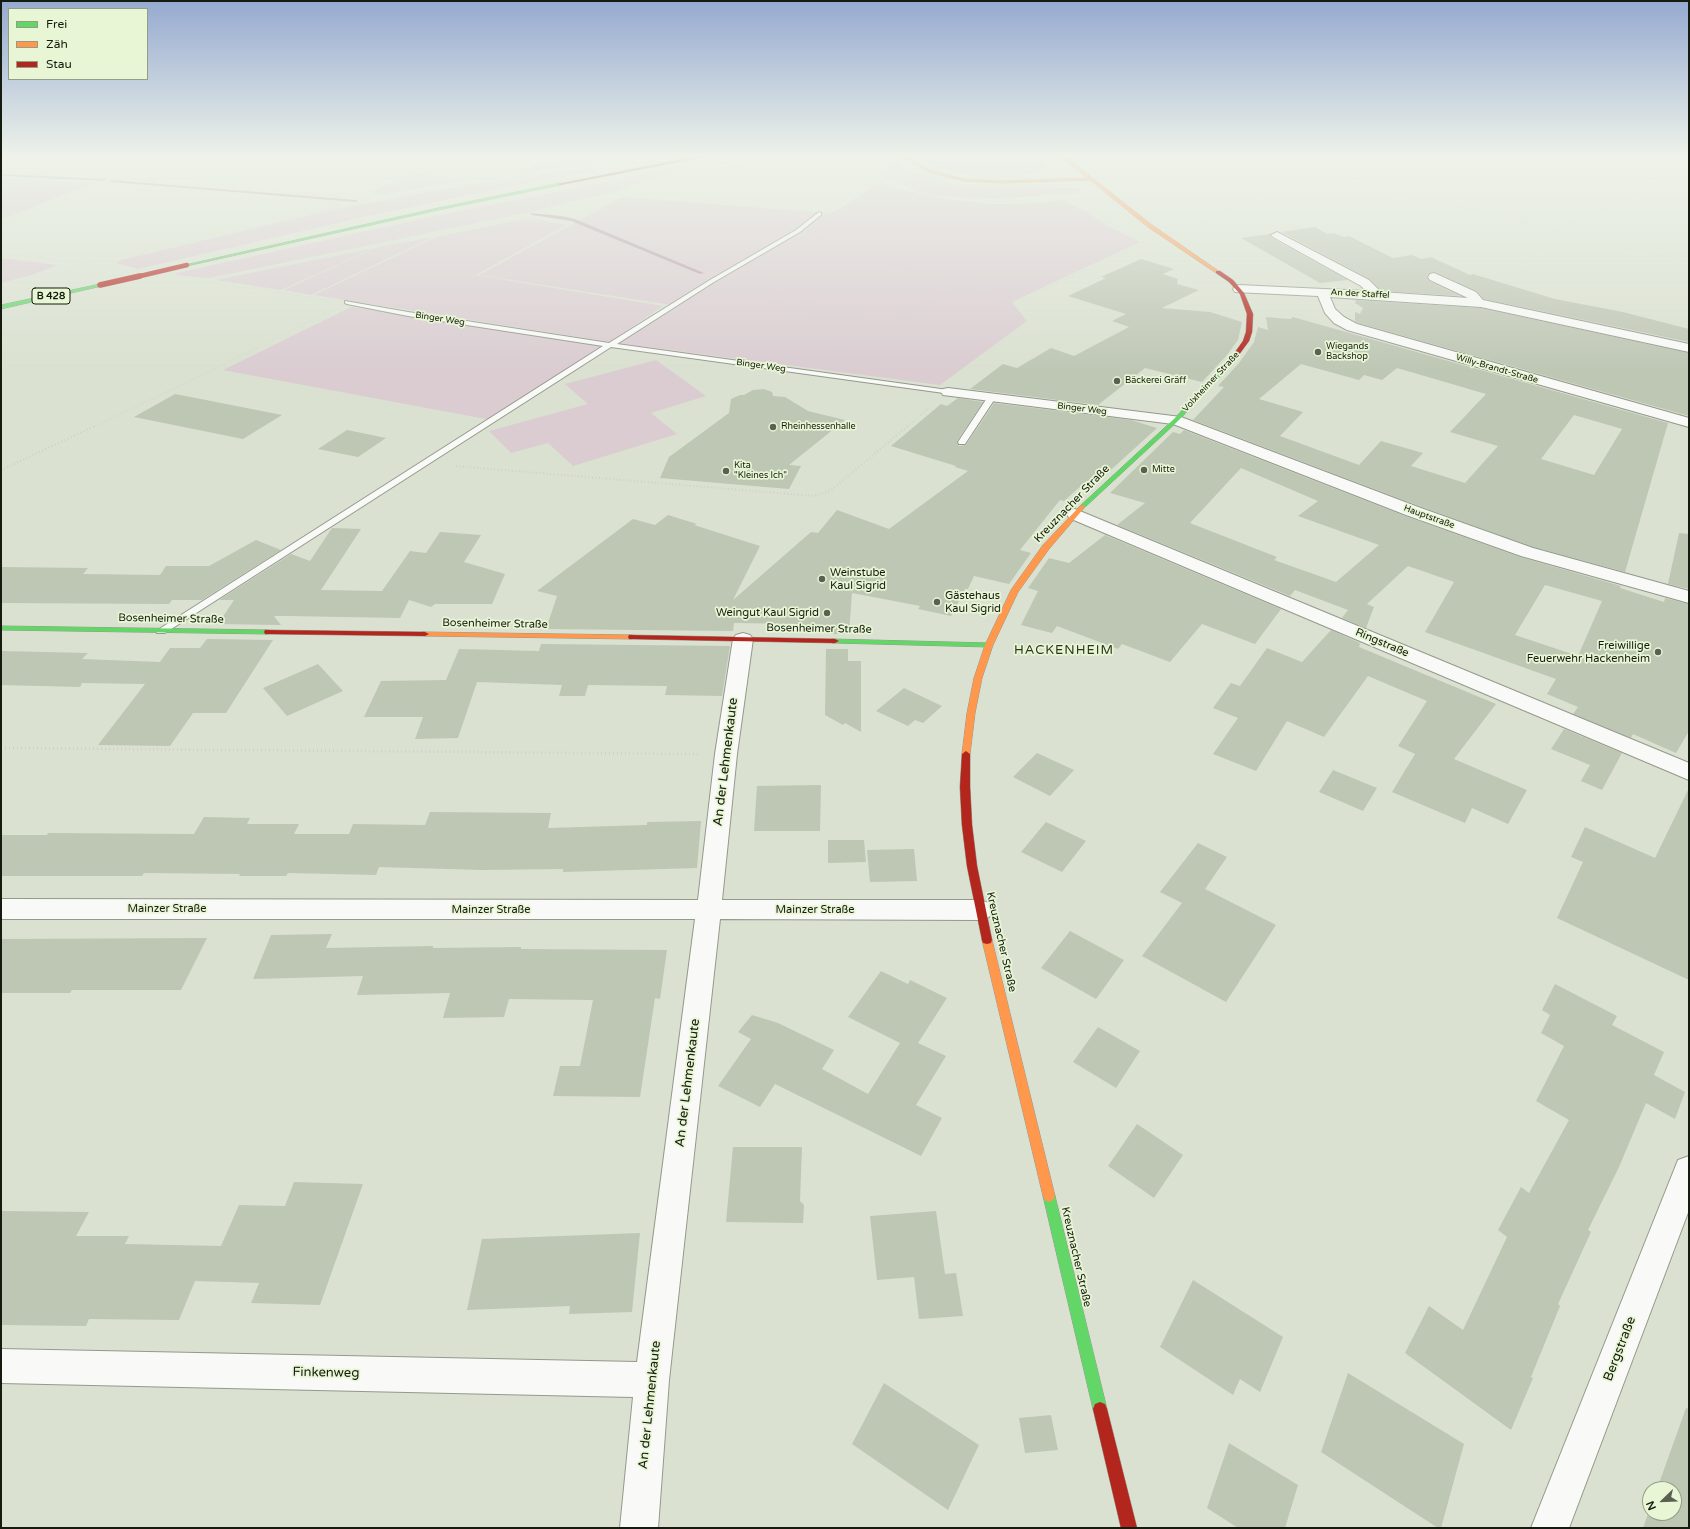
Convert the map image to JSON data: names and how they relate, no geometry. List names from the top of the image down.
{
  "streets": {
    "main road": [
      "B 428",
      "Volxheimer Straße",
      "Kreuznacher Straße",
      "Bosenheimer Straße"
    ],
    "street": [
      "An der Staffel",
      "Binger Weg",
      "Willy-Brandt-Straße",
      "Hauptstraße",
      "Ringstraße",
      "An der Lehmenkaute",
      "Mainzer Straße",
      "Bergstraße",
      "Finkenweg"
    ]
  },
  "crossings": [
    ["An der Staffel", "Willy-Brandt-Straße"],
    ["An der Staffel", "Volxheimer Straße"],
    ["Binger Weg", "Volxheimer Straße"],
    ["Binger Weg", "Kreuznacher Straße"],
    ["Binger Weg", "Hauptstraße"],
    ["Volxheimer Straße", "Kreuznacher Straße"],
    ["Volxheimer Straße", "Hauptstraße"],
    ["Kreuznacher Straße", "Hauptstraße"],
    ["Kreuznacher Straße", "Bosenheimer Straße"],
    ["Kreuznacher Straße", "Ringstraße"],
    ["Kreuznacher Straße", "Mainzer Straße"],
    ["Bosenheimer Straße", "An der Lehmenkaute"],
    ["An der Lehmenkaute", "Mainzer Straße"],
    ["An der Lehmenkaute", "Finkenweg"]
  ],
  "districts": ["HACKENHEIM"],
  "places": [
    "Wiegands Backshop",
    "Bäckerei Gräff",
    "Rheinhessenhalle",
    "Mitte",
    "Kita \"Kleines Ich\"",
    "Weinstube Kaul Sigrid",
    "Gästehaus Kaul Sigrid",
    "Weingut Kaul Sigrid",
    "Freiwillige Feuerwehr Hackenheim"
  ],
  "legend": ["Frei", "Zäh", "Stau"],
  "north": "bottom left"
}
